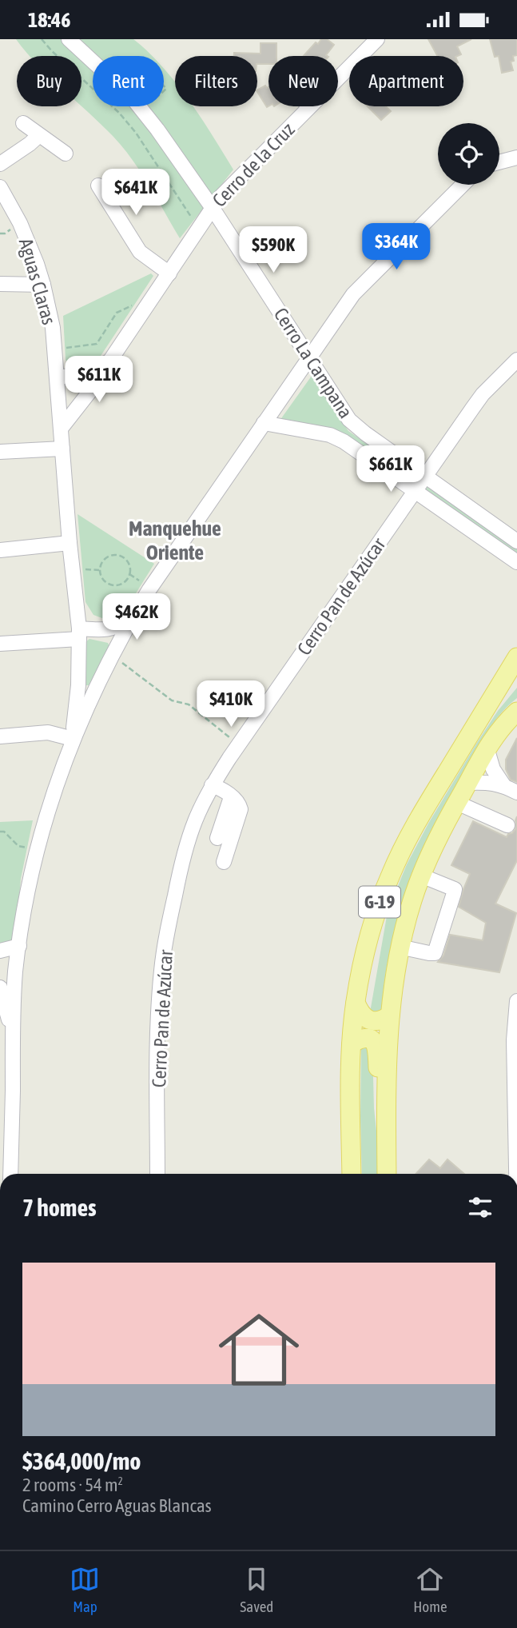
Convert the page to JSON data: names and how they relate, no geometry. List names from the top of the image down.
{
  "streets": {
    "main road": ["G-19"],
    "street": [
      "Cerro de la Cruz",
      "Aguas Claras",
      "Cerro La Campana",
      "Cerro Pan de Azúcar"
    ]
  },
  "crossings": [
    ["Cerro de la Cruz", "Aguas Claras"],
    ["Cerro de la Cruz", "Cerro La Campana"],
    ["Cerro La Campana", "Cerro Pan de Azúcar"]
  ],
  "districts": ["Manquehue Oriente"],
  "page": {
    "status": "18:46",
    "chip": [
      "Buy",
      "Rent",
      "Filters",
      "New",
      "Apartment"
    ],
    "price": [
      "$641K",
      "$364K",
      "$590K",
      "$611K",
      "$661K",
      "$462K",
      "$410K"
    ],
    "heading": "7 homes",
    "list": [
      {
        "name": "$364,000/mo",
        "note": "2 rooms · 54 m² · Camino Cerro Aguas Blancas"
      }
    ],
    "tabs": ["Map", "Saved", "Home"]
  }
}
